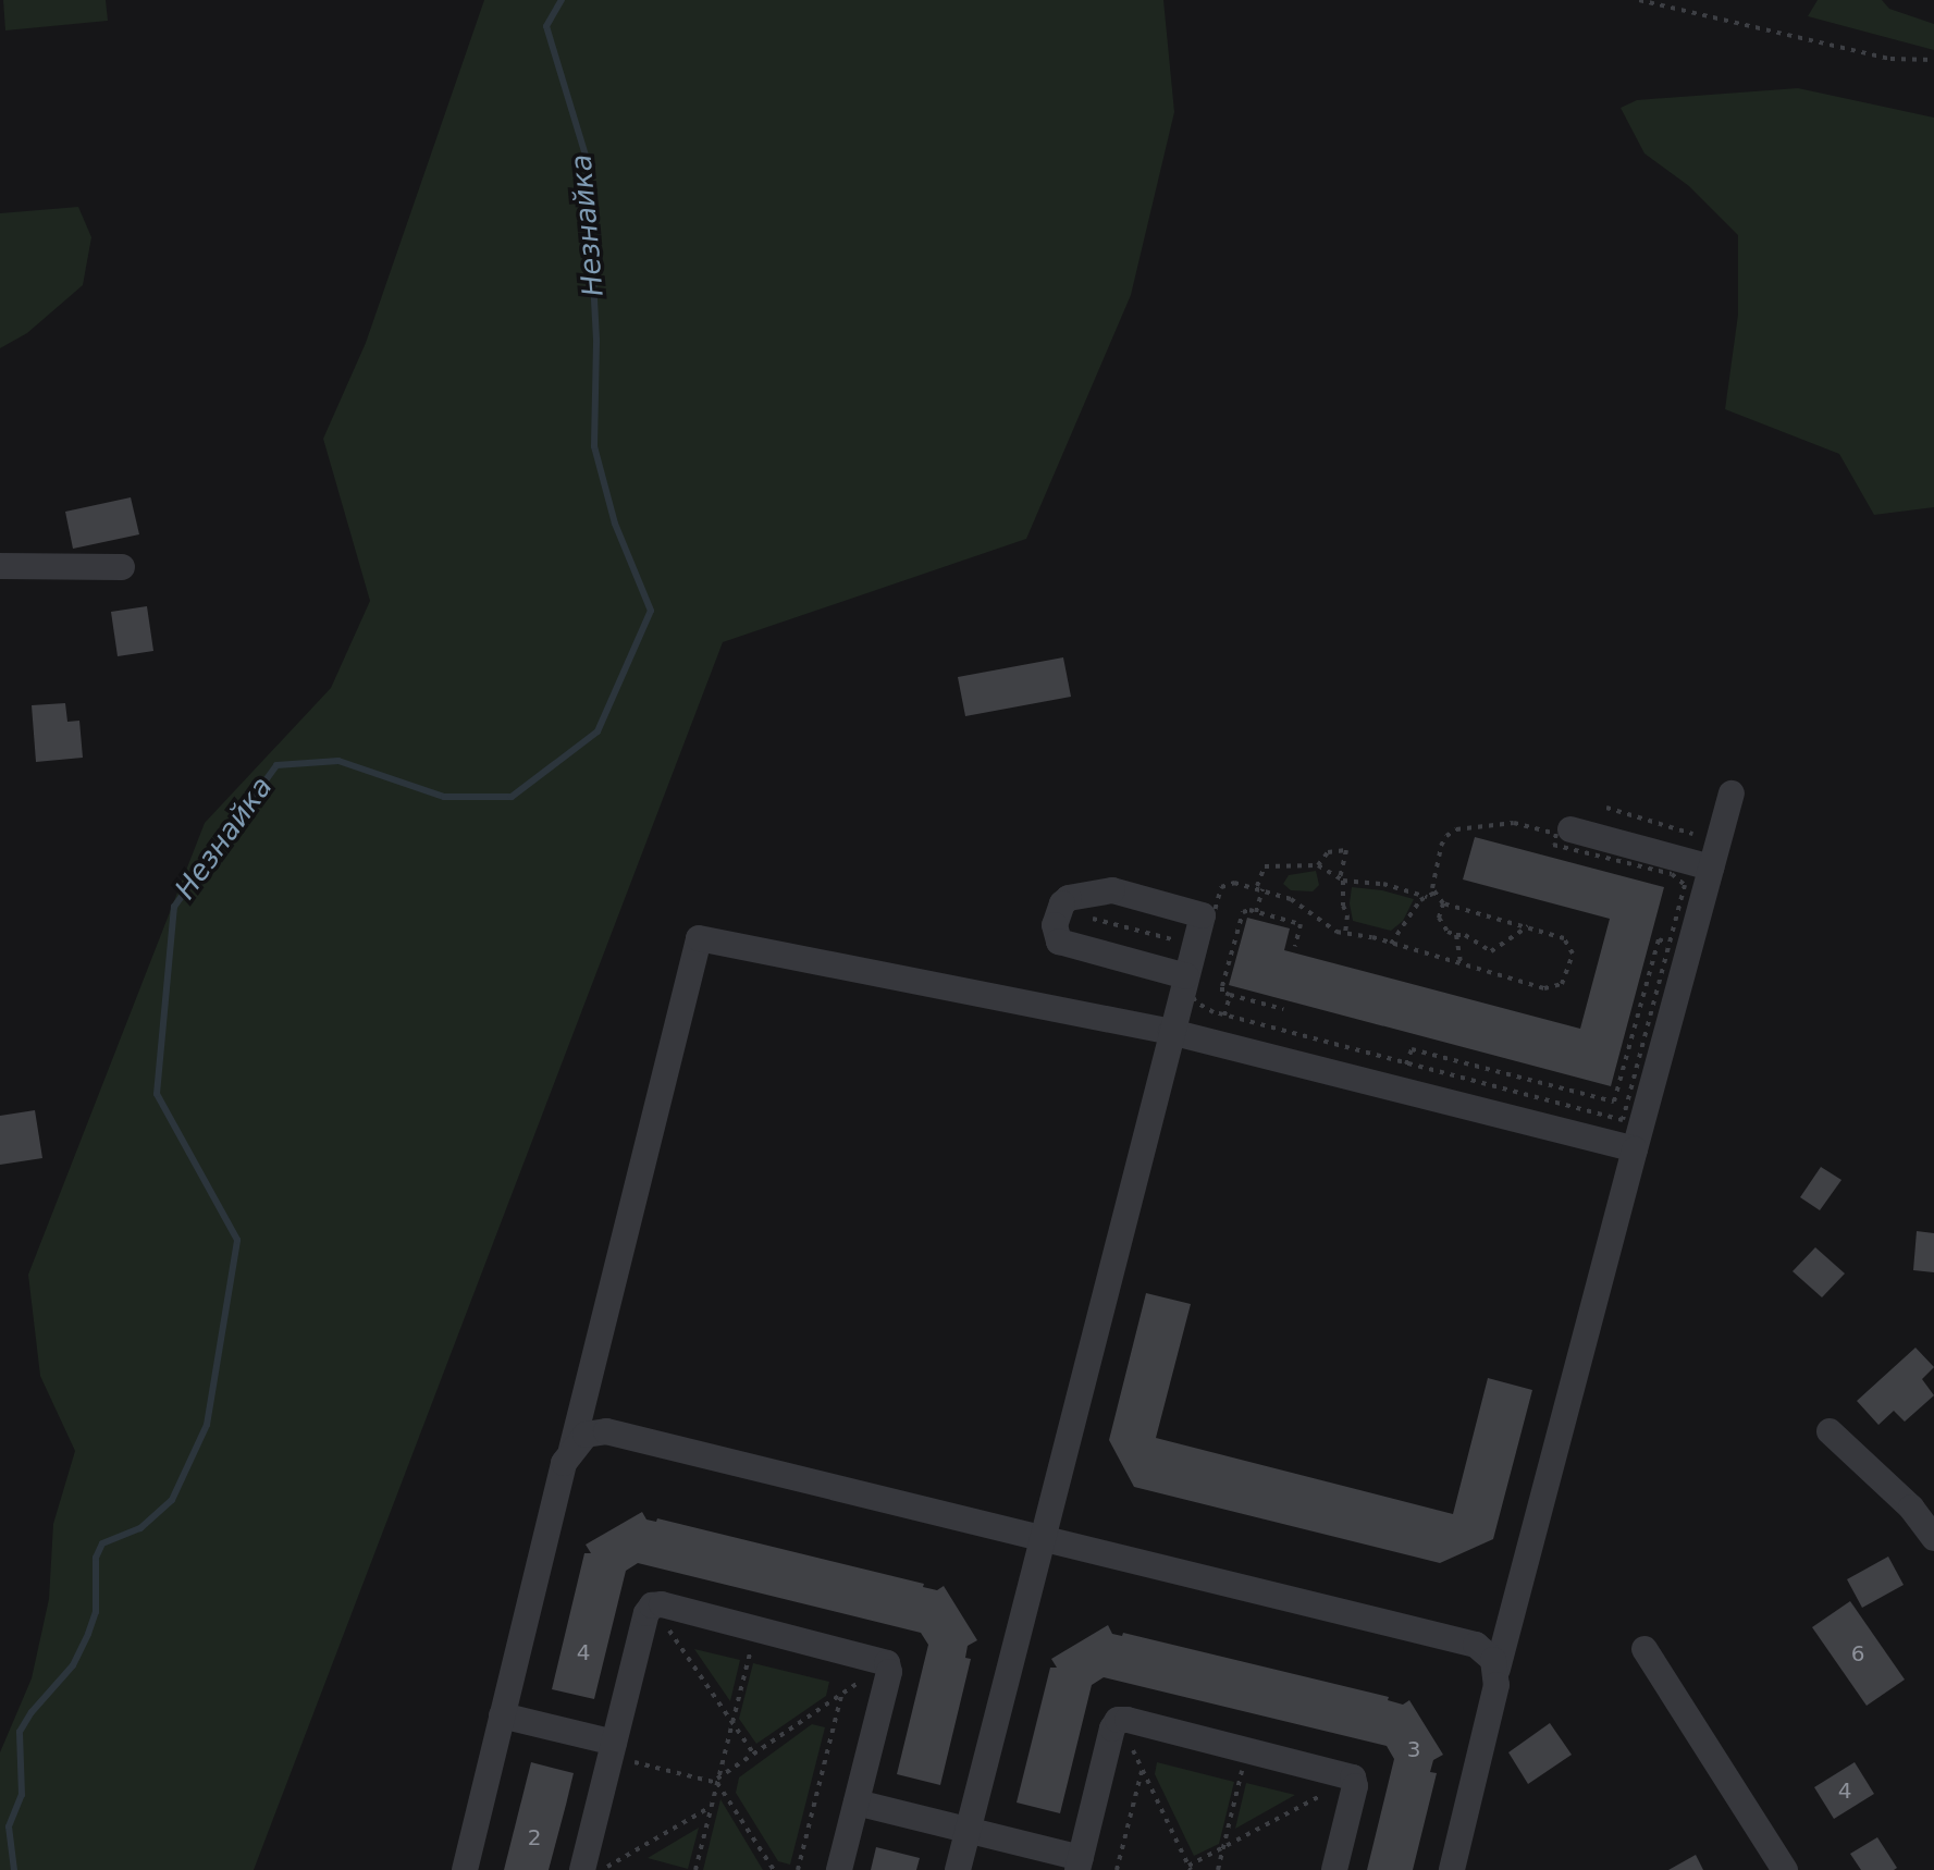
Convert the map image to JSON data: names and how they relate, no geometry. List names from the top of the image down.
{
  "water": ["Незнайка"],
  "house_numbers": [
    "4",
    "6",
    "3",
    "4",
    "2"
  ]
}
